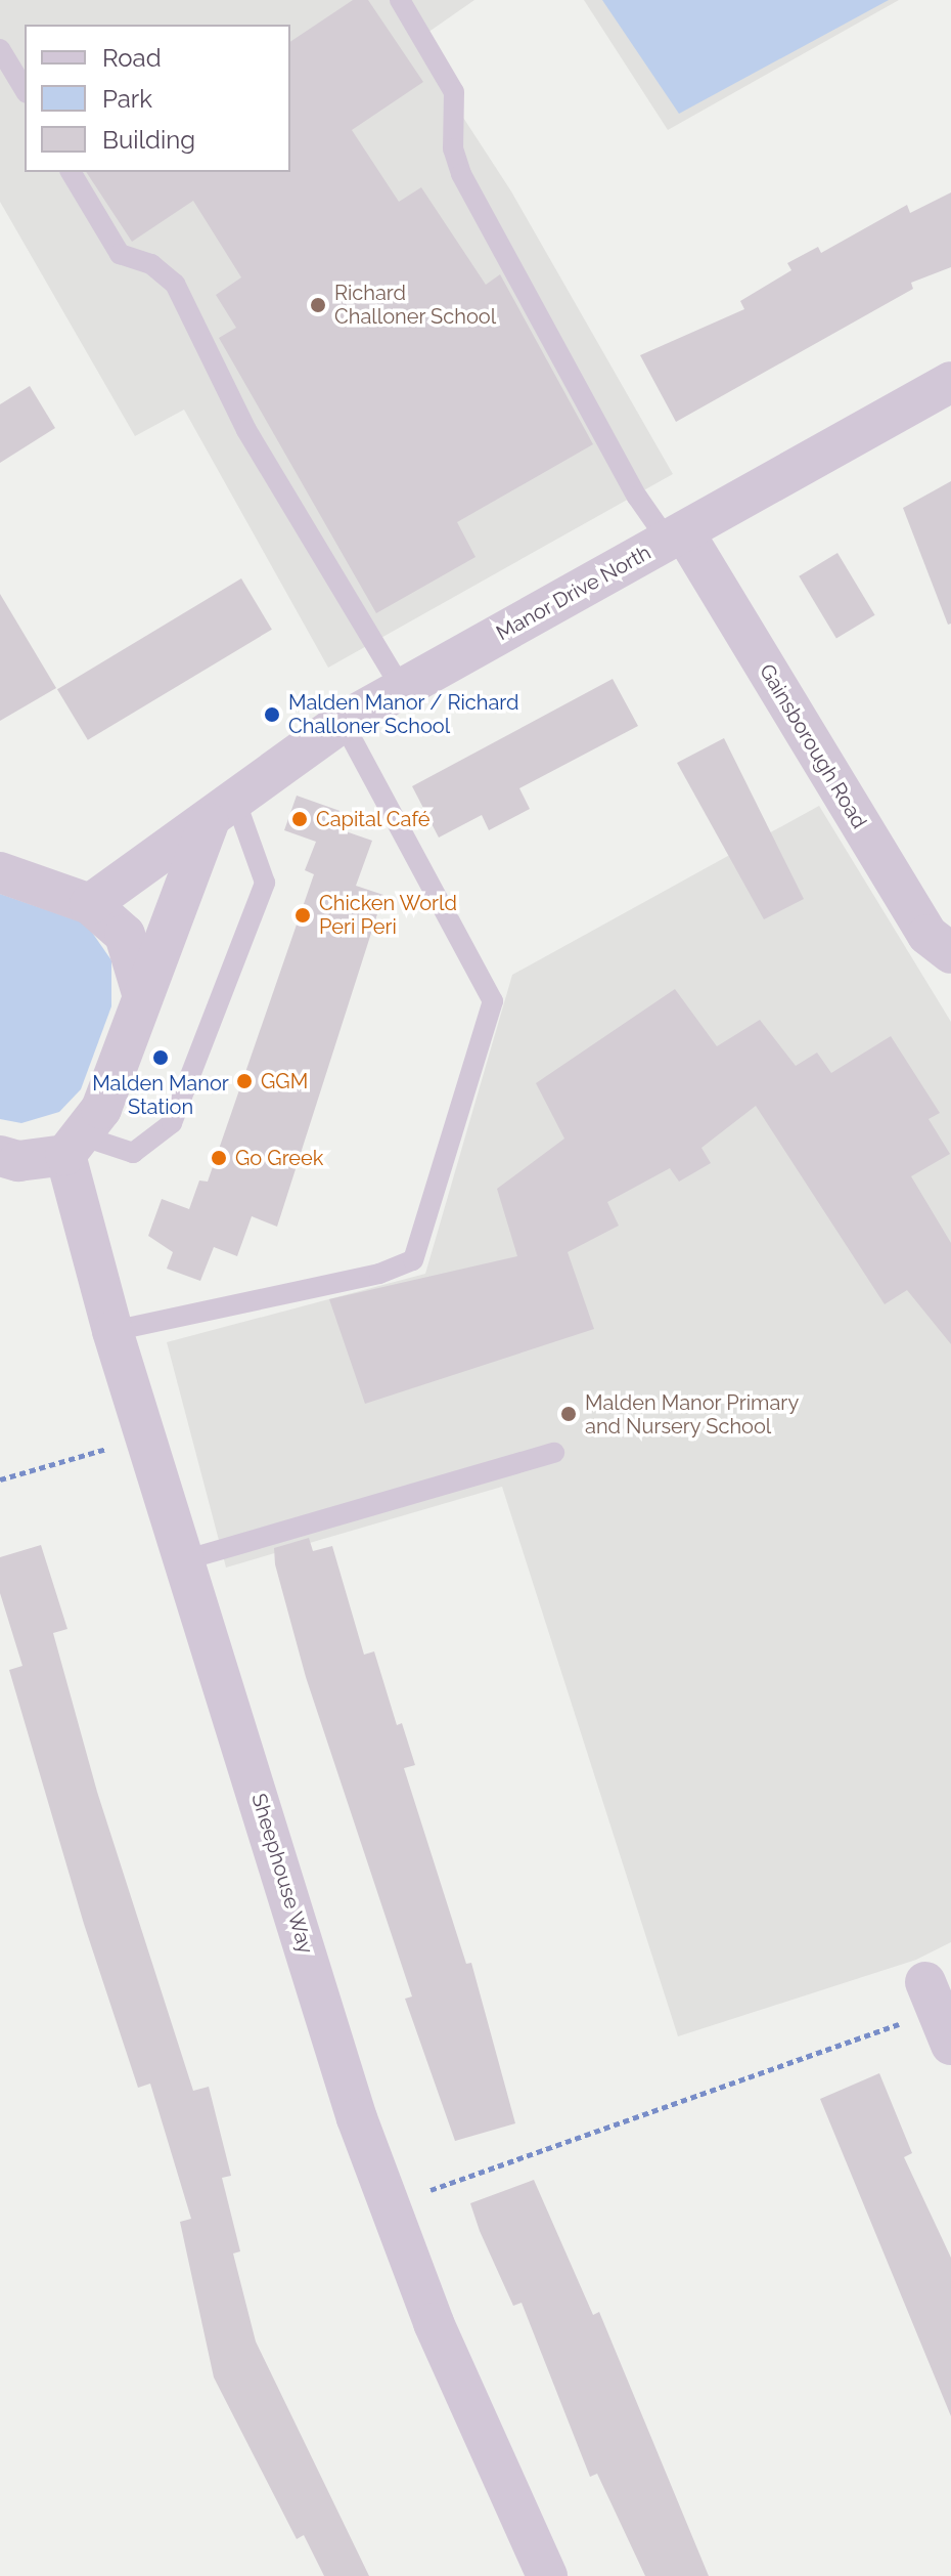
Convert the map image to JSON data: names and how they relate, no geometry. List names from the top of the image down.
{
  "streets": {
    "street": ["Manor Drive North", "Gainsborough Road", "Sheephouse Way"]
  },
  "crossings": [
    ["Manor Drive North", "Gainsborough Road"]
  ],
  "places": [
    "Richard Challoner School",
    "Malden Manor / Richard Challoner School",
    "Capital Café",
    "Chicken World Peri Peri",
    "Malden Manor Station",
    "GGM",
    "Go Greek",
    "Malden Manor Primary and Nursery School"
  ],
  "legend": ["Road", "Park", "Building"]
}
